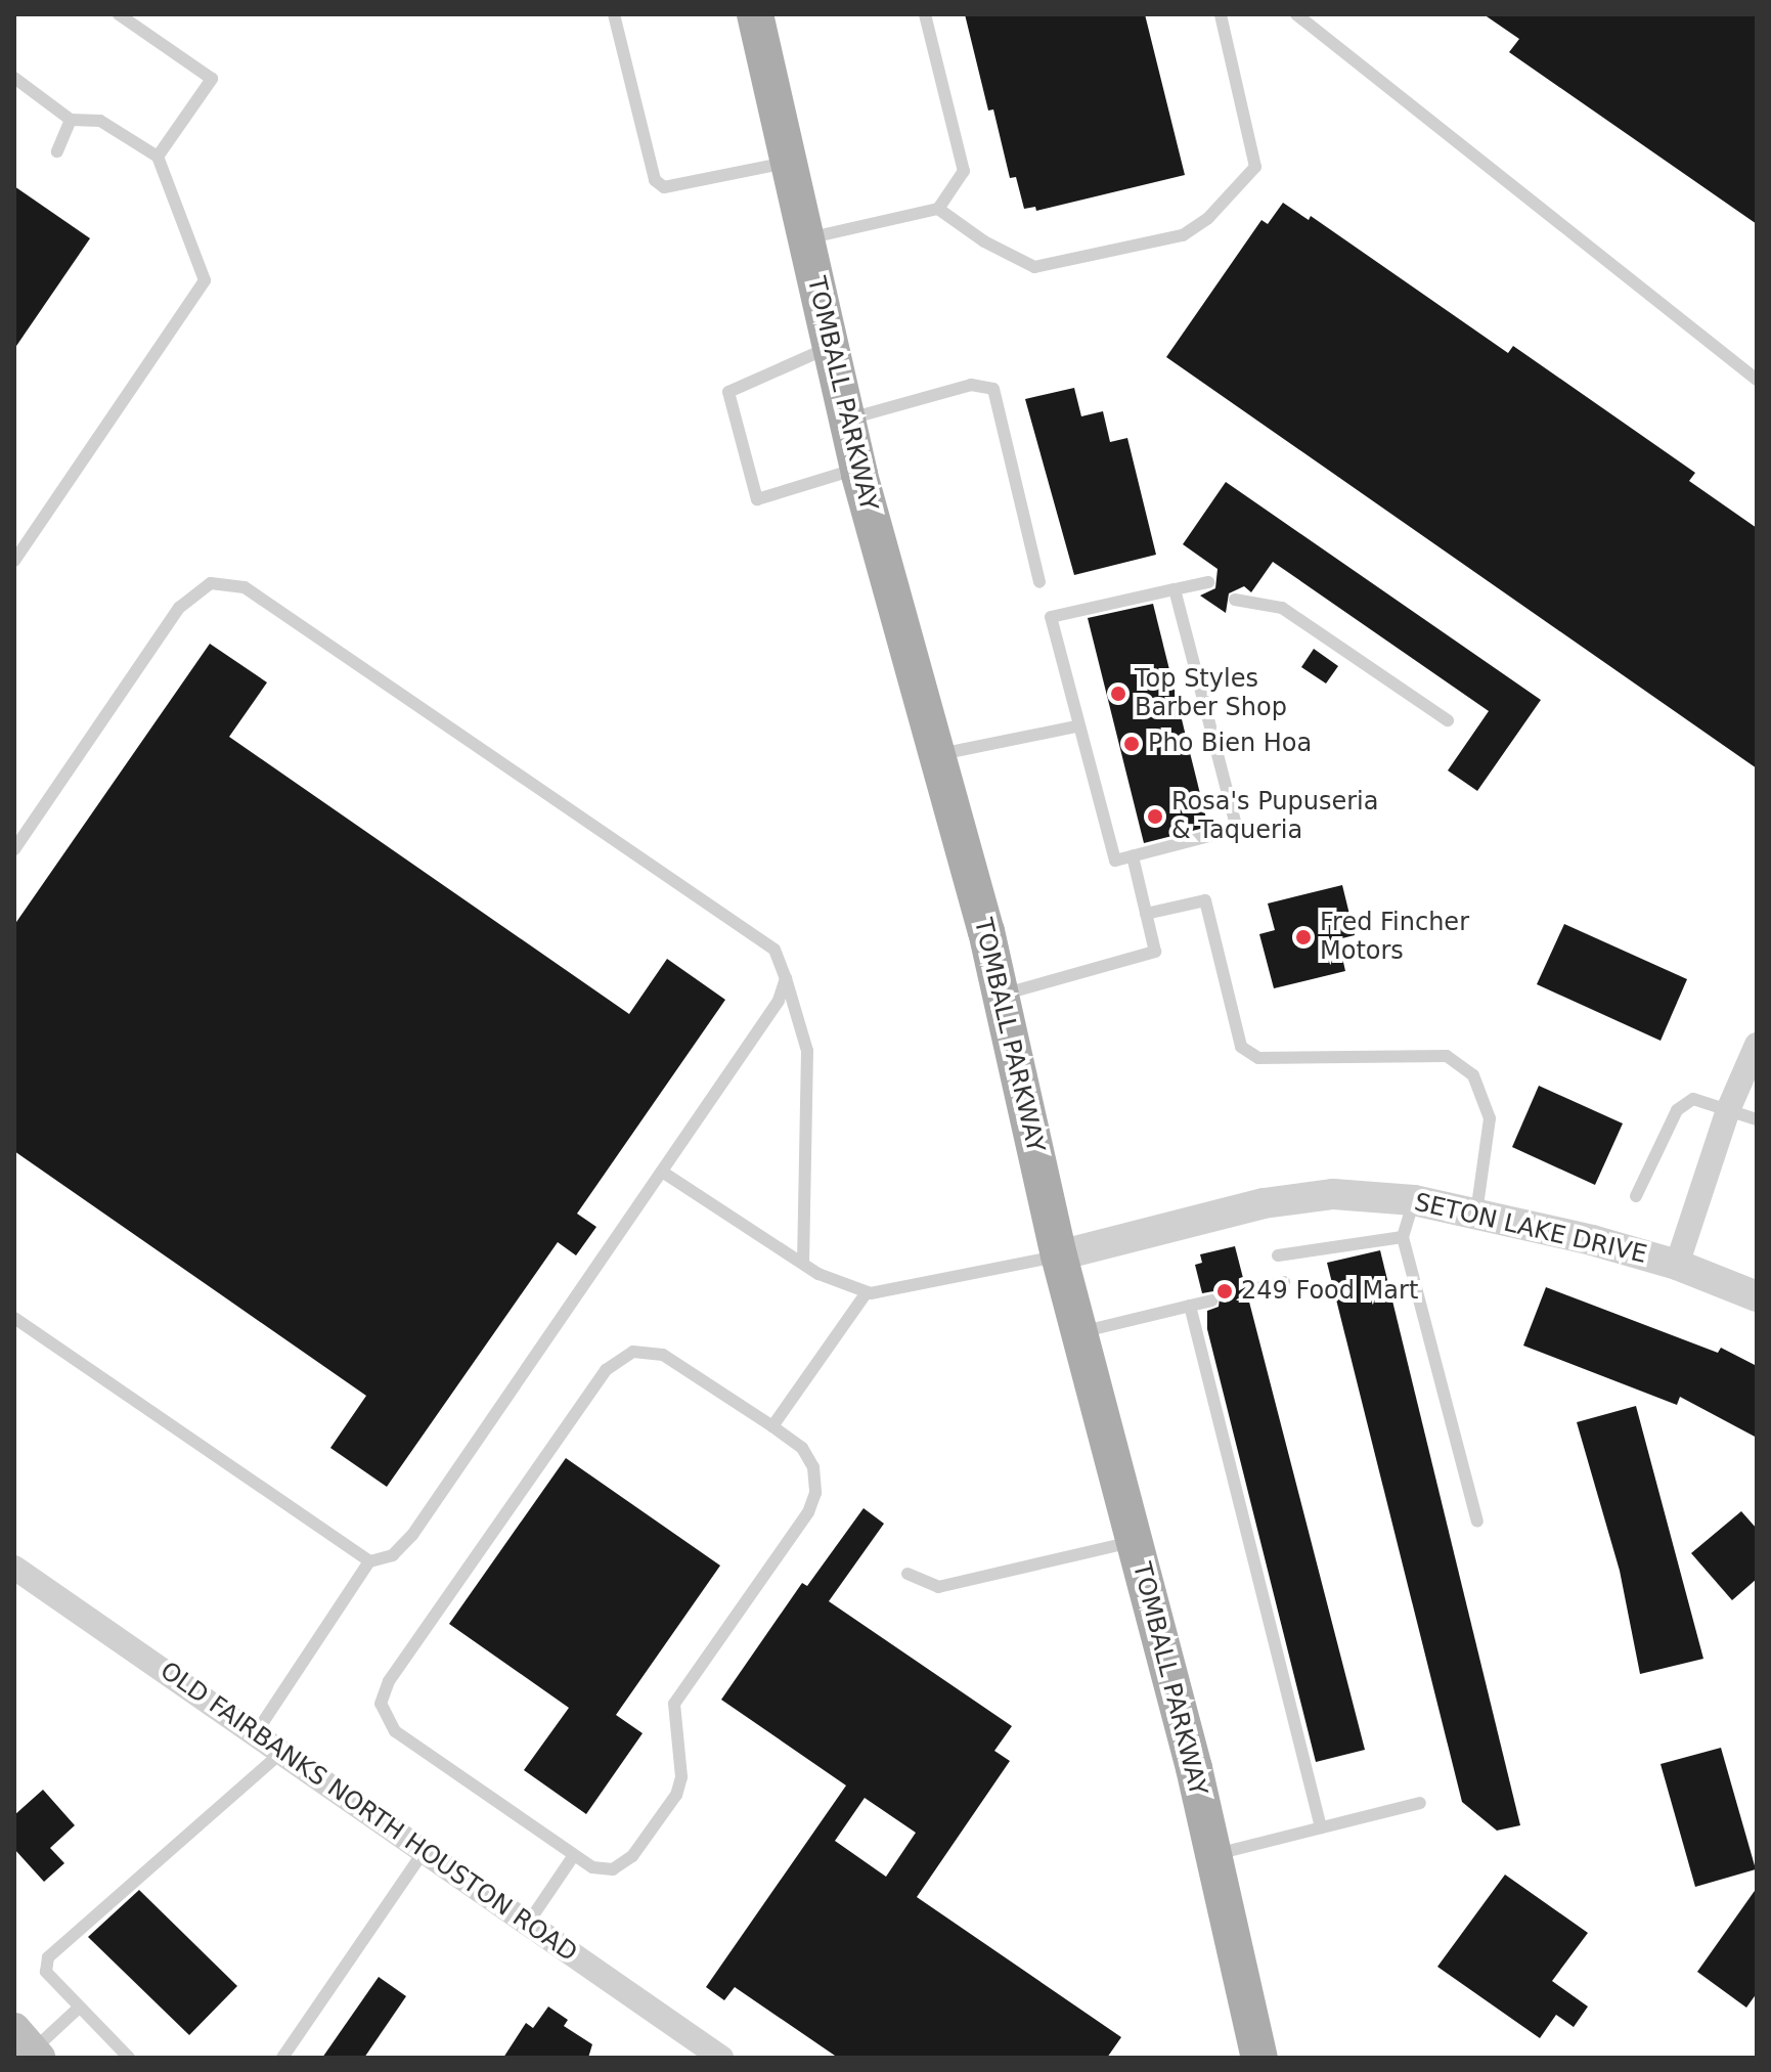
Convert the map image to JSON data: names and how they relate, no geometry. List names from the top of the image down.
{
  "streets": {
    "main road": ["TOMBALL PARKWAY"],
    "street": ["SETON LAKE DRIVE", "OLD FAIRBANKS NORTH HOUSTON ROAD"]
  },
  "crossings": [
    ["TOMBALL PARKWAY", "SETON LAKE DRIVE"]
  ],
  "places": [
    "Top Styles Barber Shop",
    "Pho Bien Hoa",
    "Rosa's Pupuseria & Taqueria",
    "Fred Fincher Motors",
    "249 Food Mart"
  ]
}
